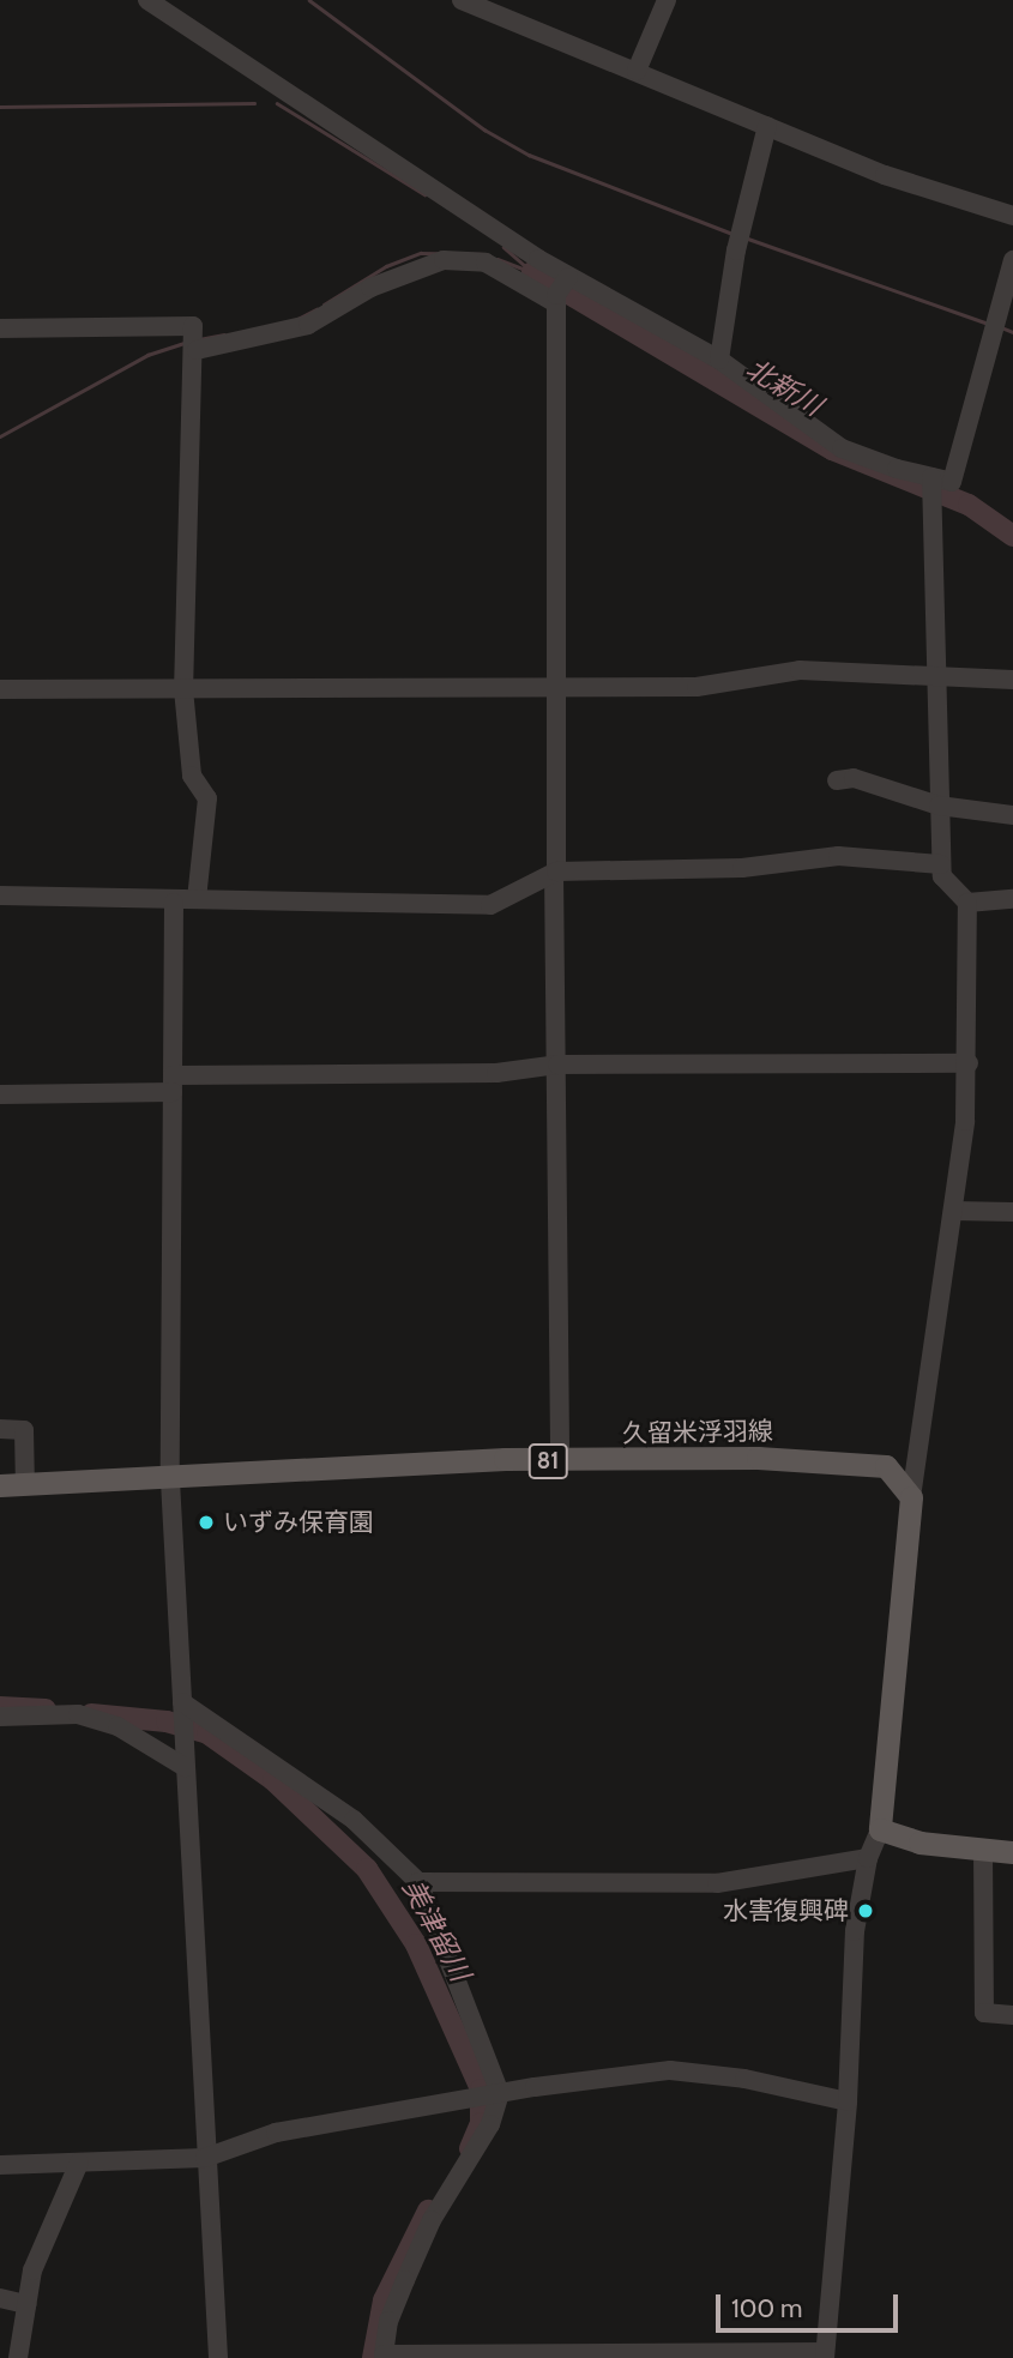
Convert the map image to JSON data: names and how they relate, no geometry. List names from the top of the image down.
{
  "streets": {
    "main road": ["久留米浮羽線", "81"]
  },
  "water": ["北新川", "美津留川"],
  "places": ["いずみ保育園", "水害復興碑"],
  "scale_bar": "100 m"
}
